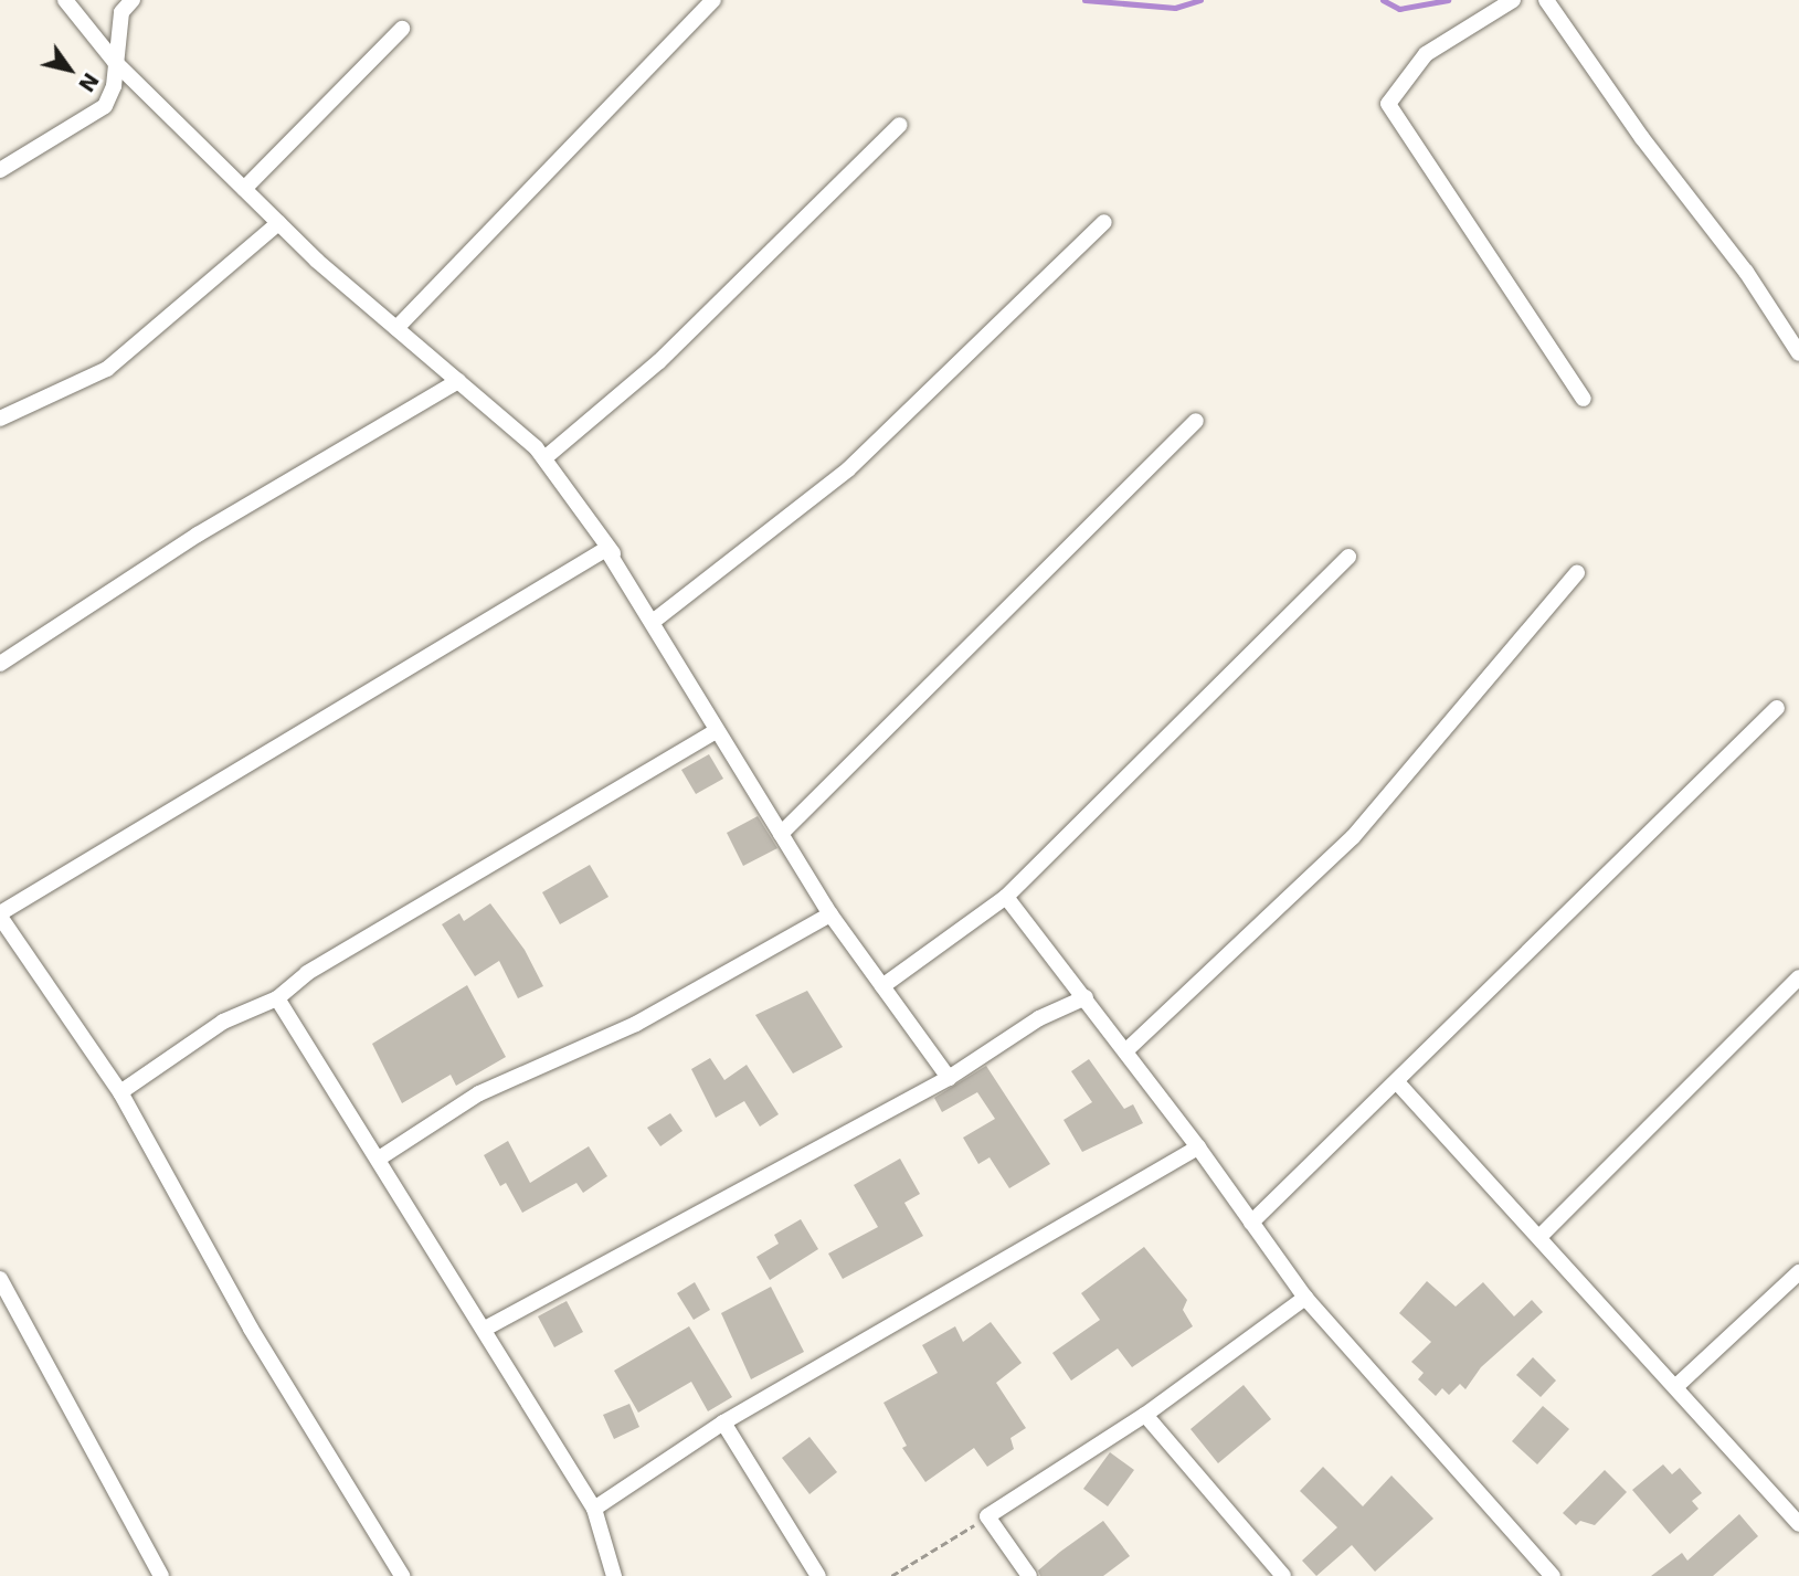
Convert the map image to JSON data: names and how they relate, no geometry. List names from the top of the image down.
{
  "north": "bottom right"
}
